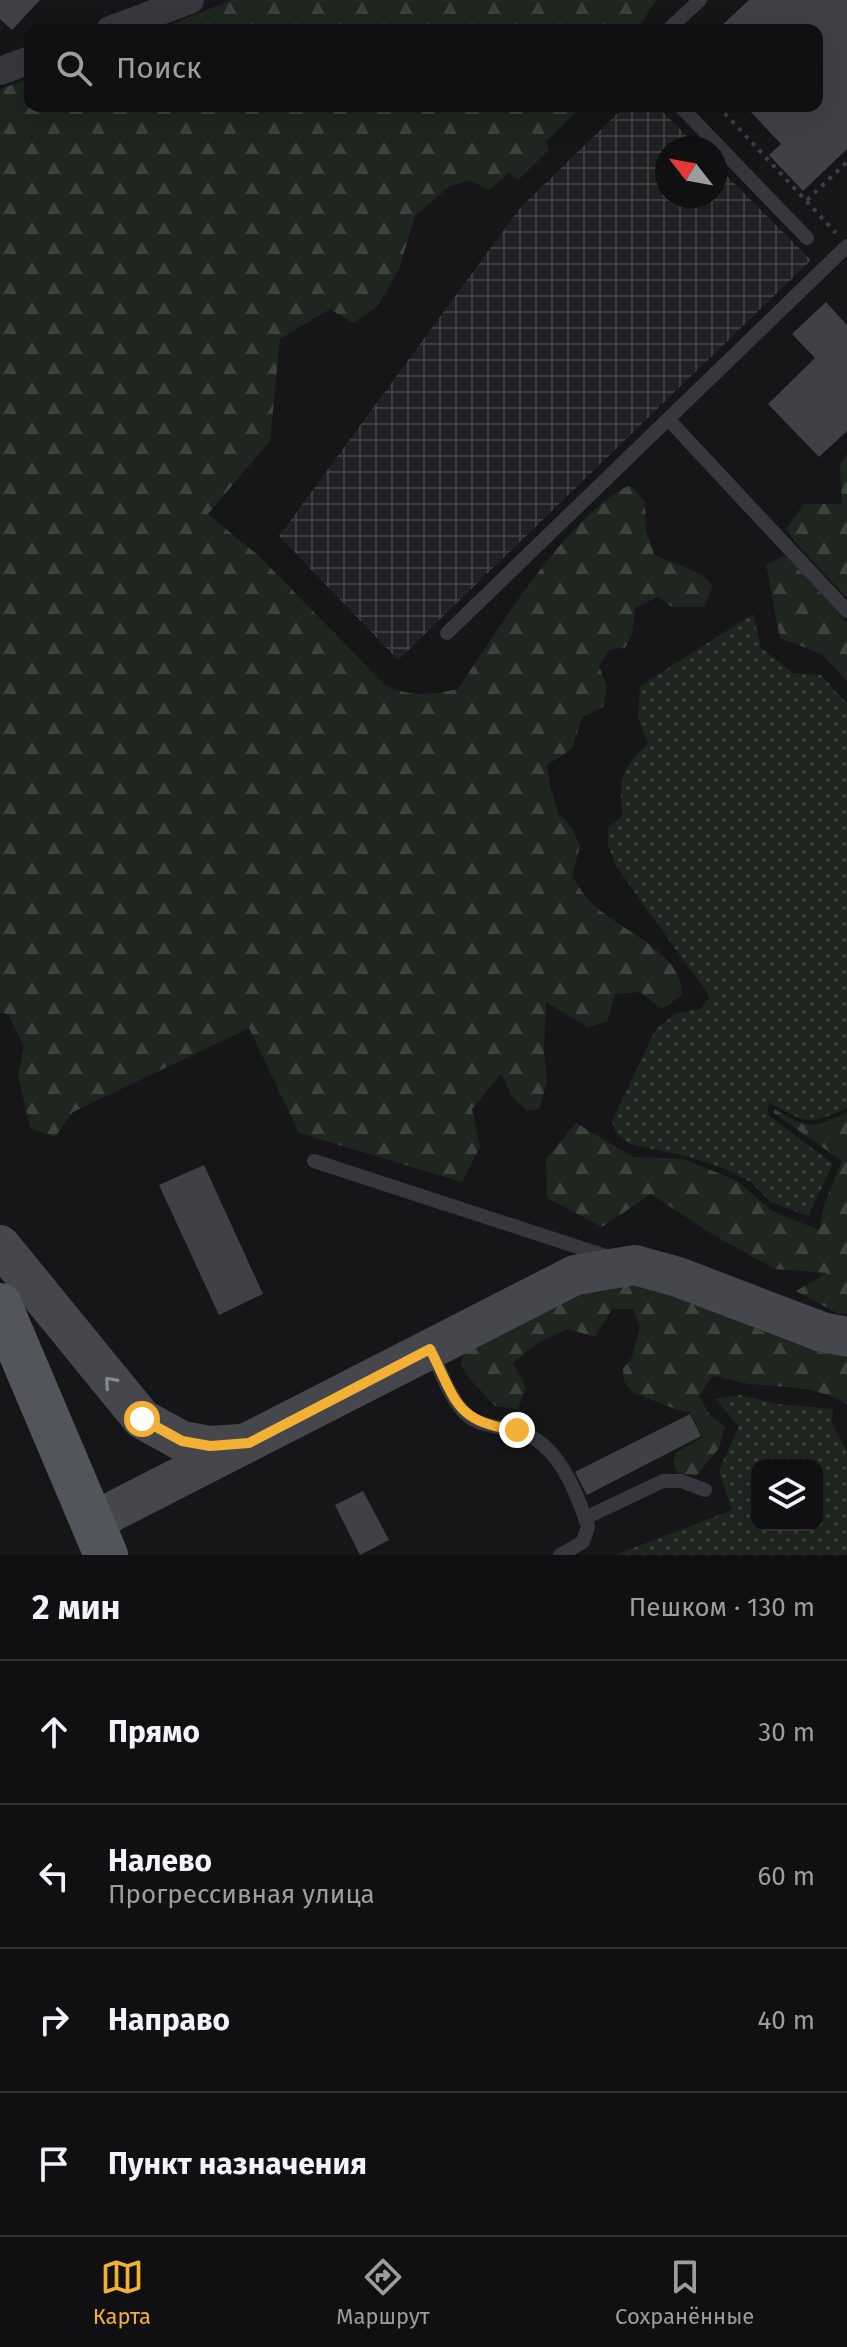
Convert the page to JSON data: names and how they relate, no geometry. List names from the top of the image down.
{
  "north": "top left",
  "page": {
    "search": "Поиск",
    "heading": ["2 мин", "Пешком · 130 m"],
    "list": [
      ["Прямо", "30 m"],
      ["Налево", "Прогрессивная улица", "60 m"],
      ["Направо", "40 m"],
      "Пункт назначения"
    ],
    "nav": ["Карта", "Маршрут", "Сохранённые"]
  }
}
